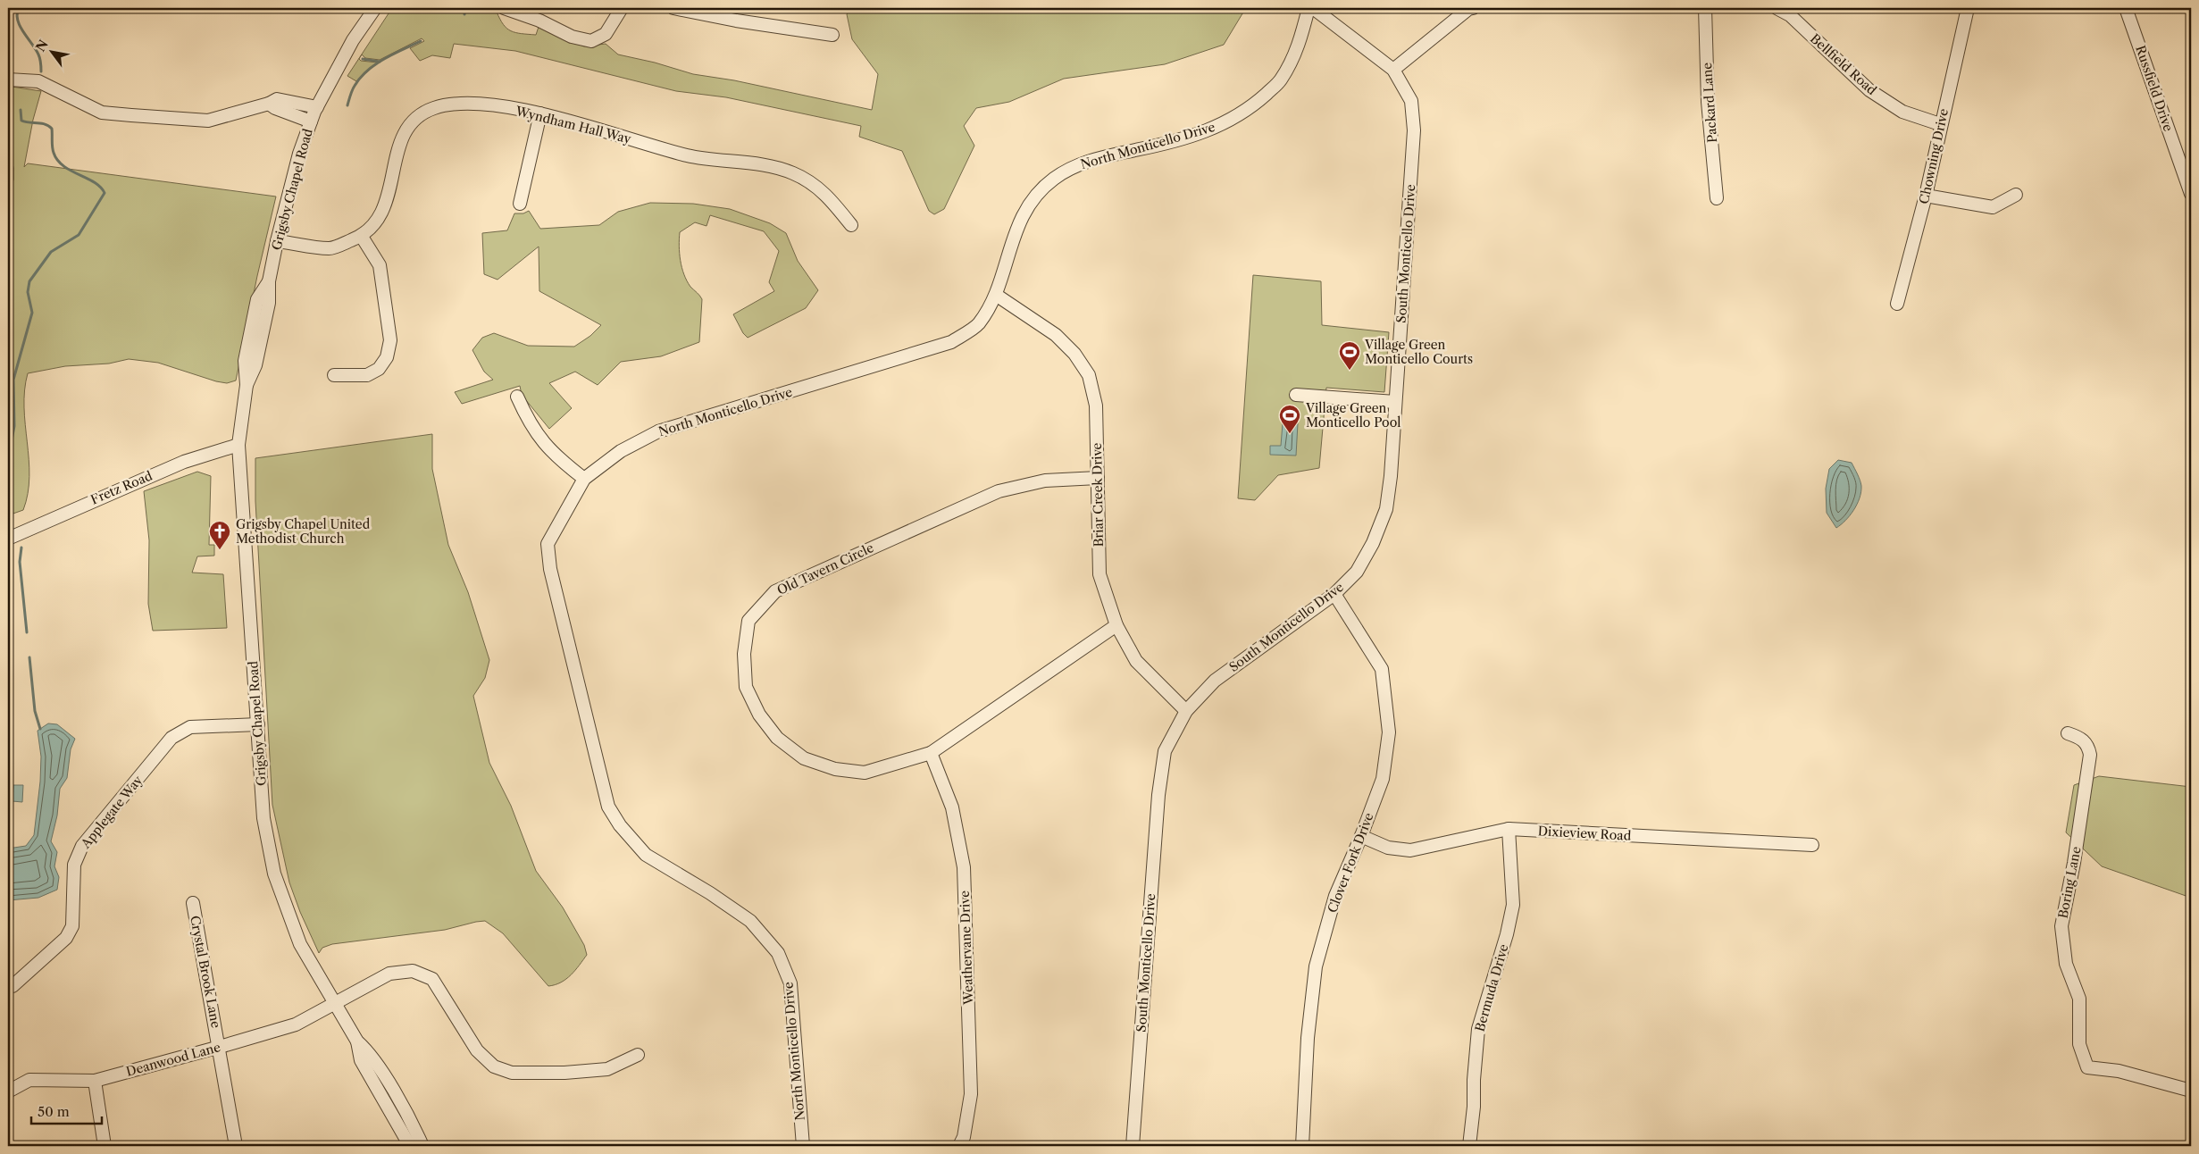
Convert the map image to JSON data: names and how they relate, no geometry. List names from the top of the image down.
{
  "streets": {
    "street": [
      "Bellfield Road",
      "Russfield Drive",
      "Packard Lane",
      "Wyndham Hall Way",
      "North Monticello Drive",
      "Chowning Drive",
      "Grigsby Chapel Road",
      "South Monticello Drive",
      "Fretz Road",
      "Briar Creek Drive",
      "Old Tavern Circle",
      "Applegate Way",
      "Dixieview Road",
      "Clover Fork Drive",
      "Boring Lane",
      "Weathervane Drive",
      "Crystal Brook Lane",
      "Bermuda Drive",
      "Deanwood Lane"
    ]
  },
  "crossings": [
    ["Bellfield Road", "Chowning Drive"],
    ["Wyndham Hall Way", "Grigsby Chapel Road"],
    ["North Monticello Drive", "Briar Creek Drive"],
    ["Grigsby Chapel Road", "Fretz Road"],
    ["Grigsby Chapel Road", "Applegate Way"],
    ["Grigsby Chapel Road", "Deanwood Lane"],
    ["South Monticello Drive", "Briar Creek Drive"],
    ["South Monticello Drive", "Clover Fork Drive"],
    ["Briar Creek Drive", "Old Tavern Circle"],
    ["Old Tavern Circle", "Weathervane Drive"],
    ["Dixieview Road", "Clover Fork Drive"],
    ["Dixieview Road", "Bermuda Drive"],
    ["Crystal Brook Lane", "Deanwood Lane"]
  ],
  "places": {
    "sports": ["Village Green Monticello Courts", "Village Green Monticello Pool"],
    "church": ["Grigsby Chapel United Methodist Church"]
  },
  "scale_bar": "50 m",
  "north": "top left"
}
